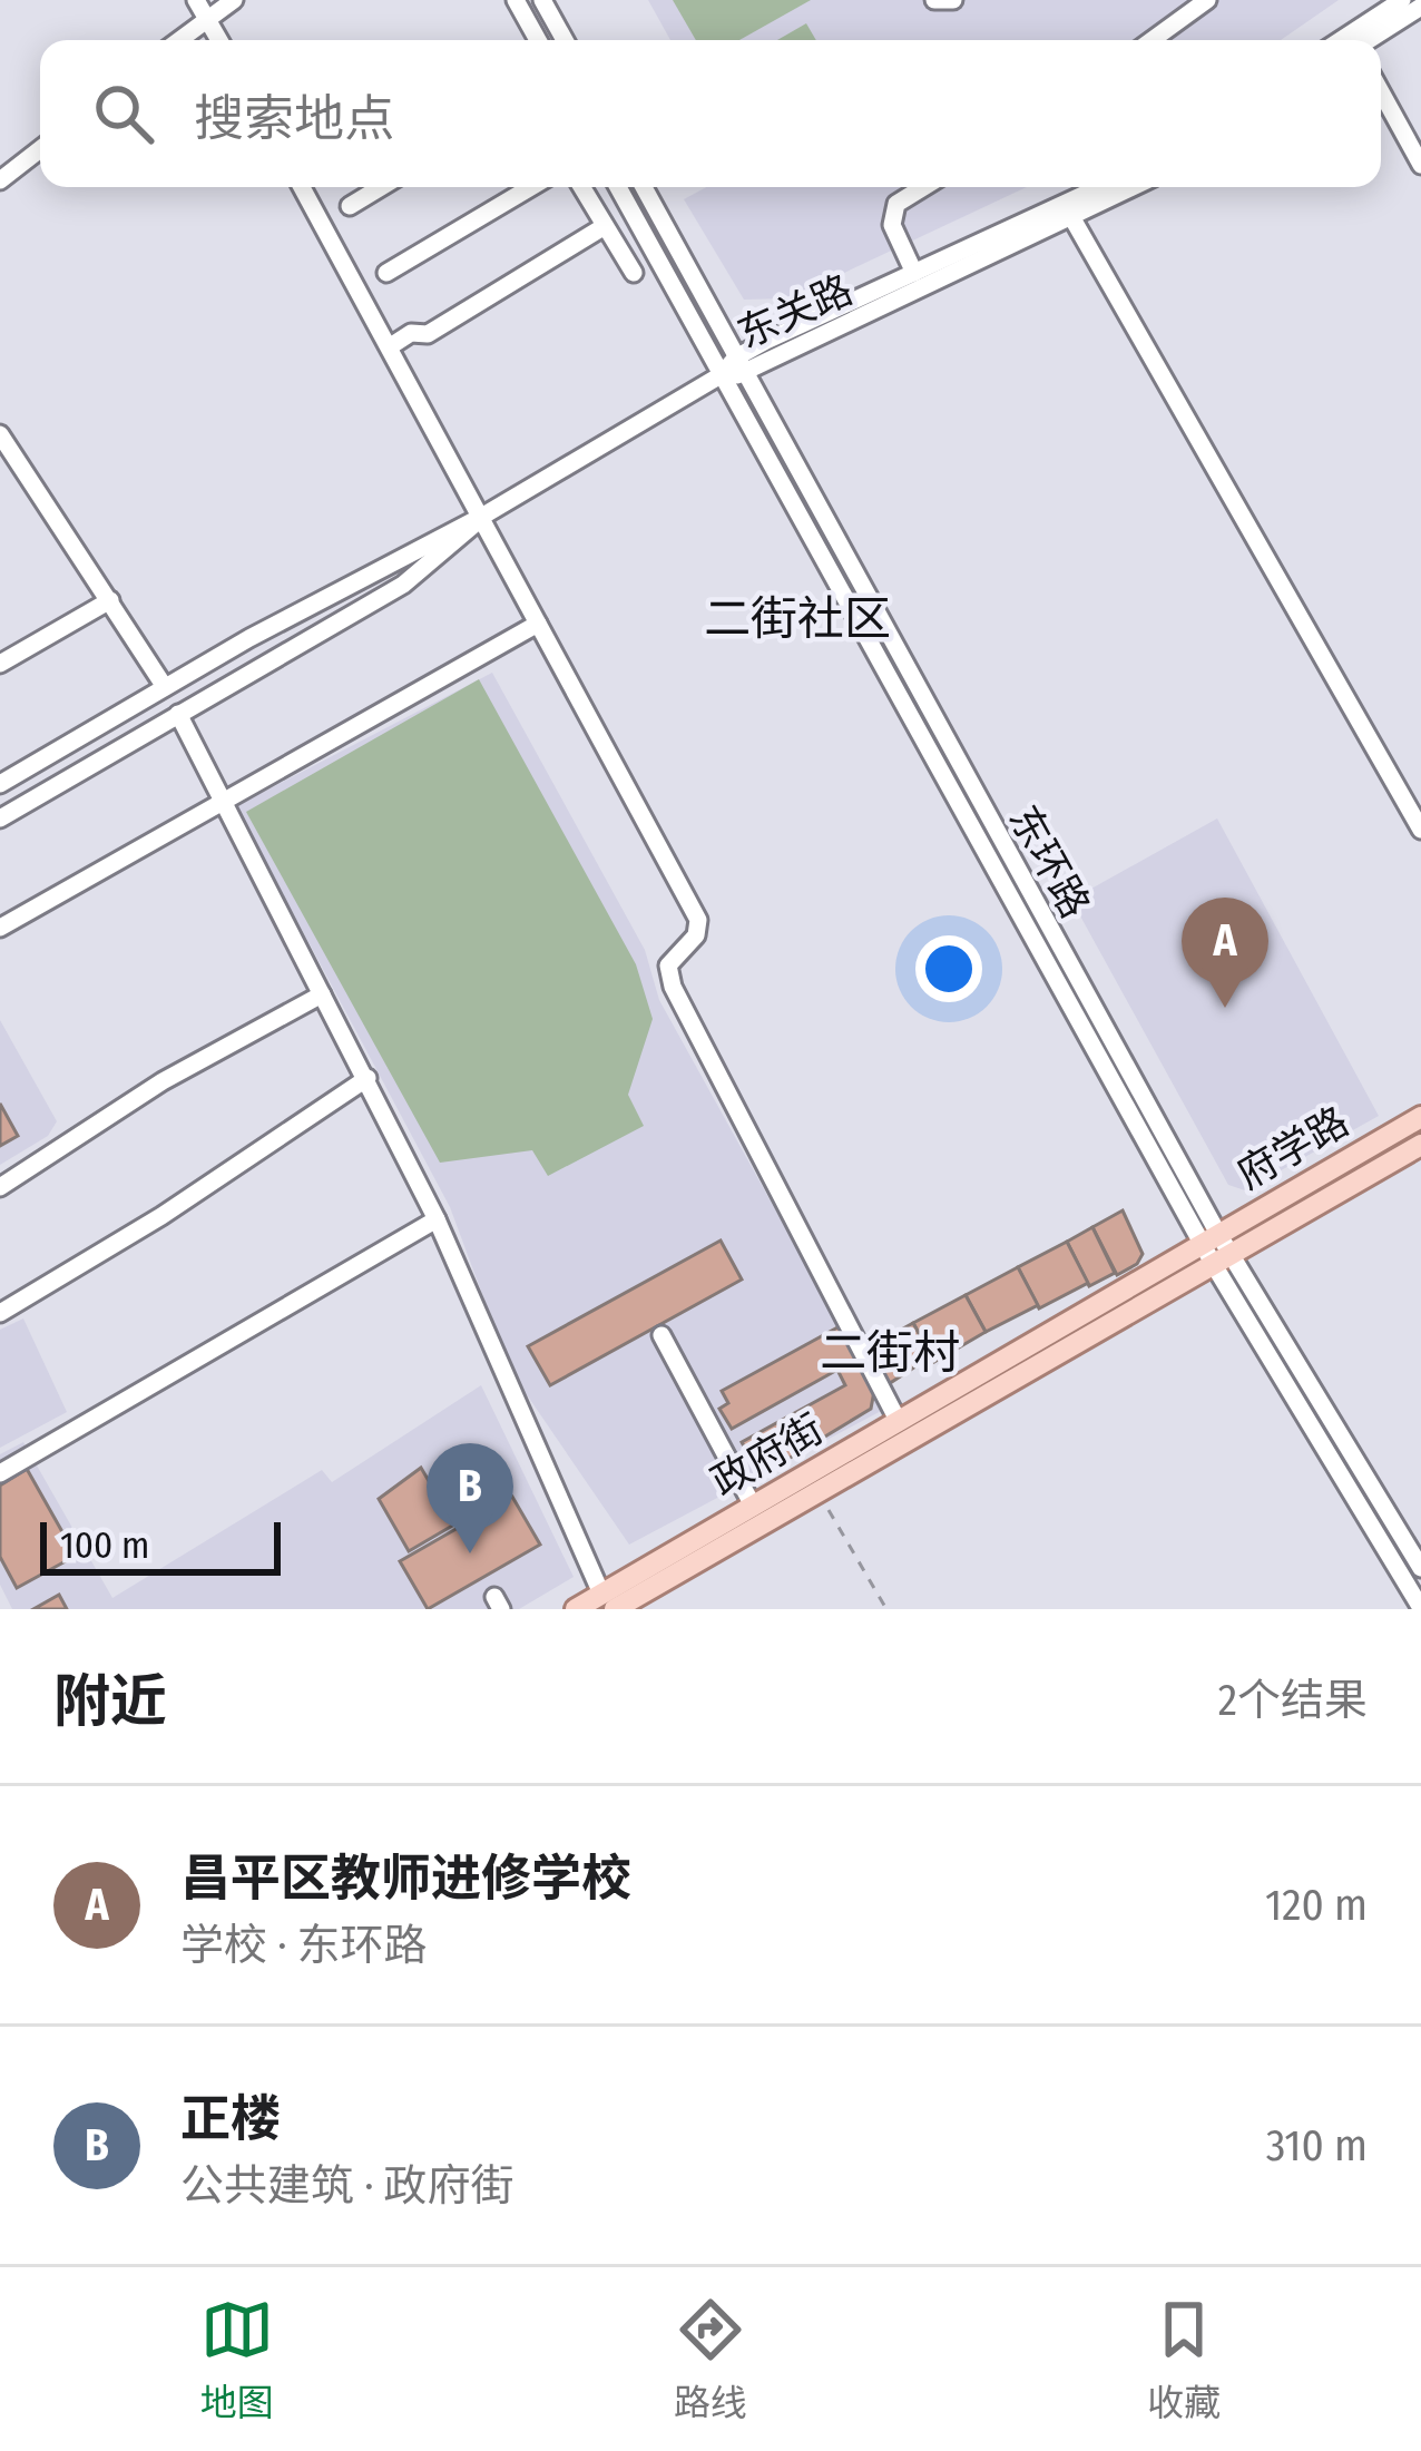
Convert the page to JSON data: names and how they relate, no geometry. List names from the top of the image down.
{
  "streets": {
    "main road": ["府学路", "政府街"],
    "street": ["东关路", "东环路"]
  },
  "crossings": [
    ["东关路", "东环路"],
    ["东环路", "府学路"],
    ["东环路", "政府街"],
    ["府学路", "政府街"]
  ],
  "districts": ["二街社区", "二街村"],
  "scale_bar": "100 m",
  "page": {
    "search": "搜索地点",
    "pins": ["A", "B"],
    "scale": "100 m",
    "heading": ["附近", "2个结果"],
    "list": [
      {
        "mark": "A",
        "name": "昌平区教师进修学校",
        "note": "学校 · 东环路",
        "value": "120 m"
      },
      {
        "mark": "B",
        "name": "正楼",
        "note": "公共建筑 · 政府街",
        "value": "310 m"
      }
    ],
    "nav": ["地图", "路线", "收藏"]
  }
}
